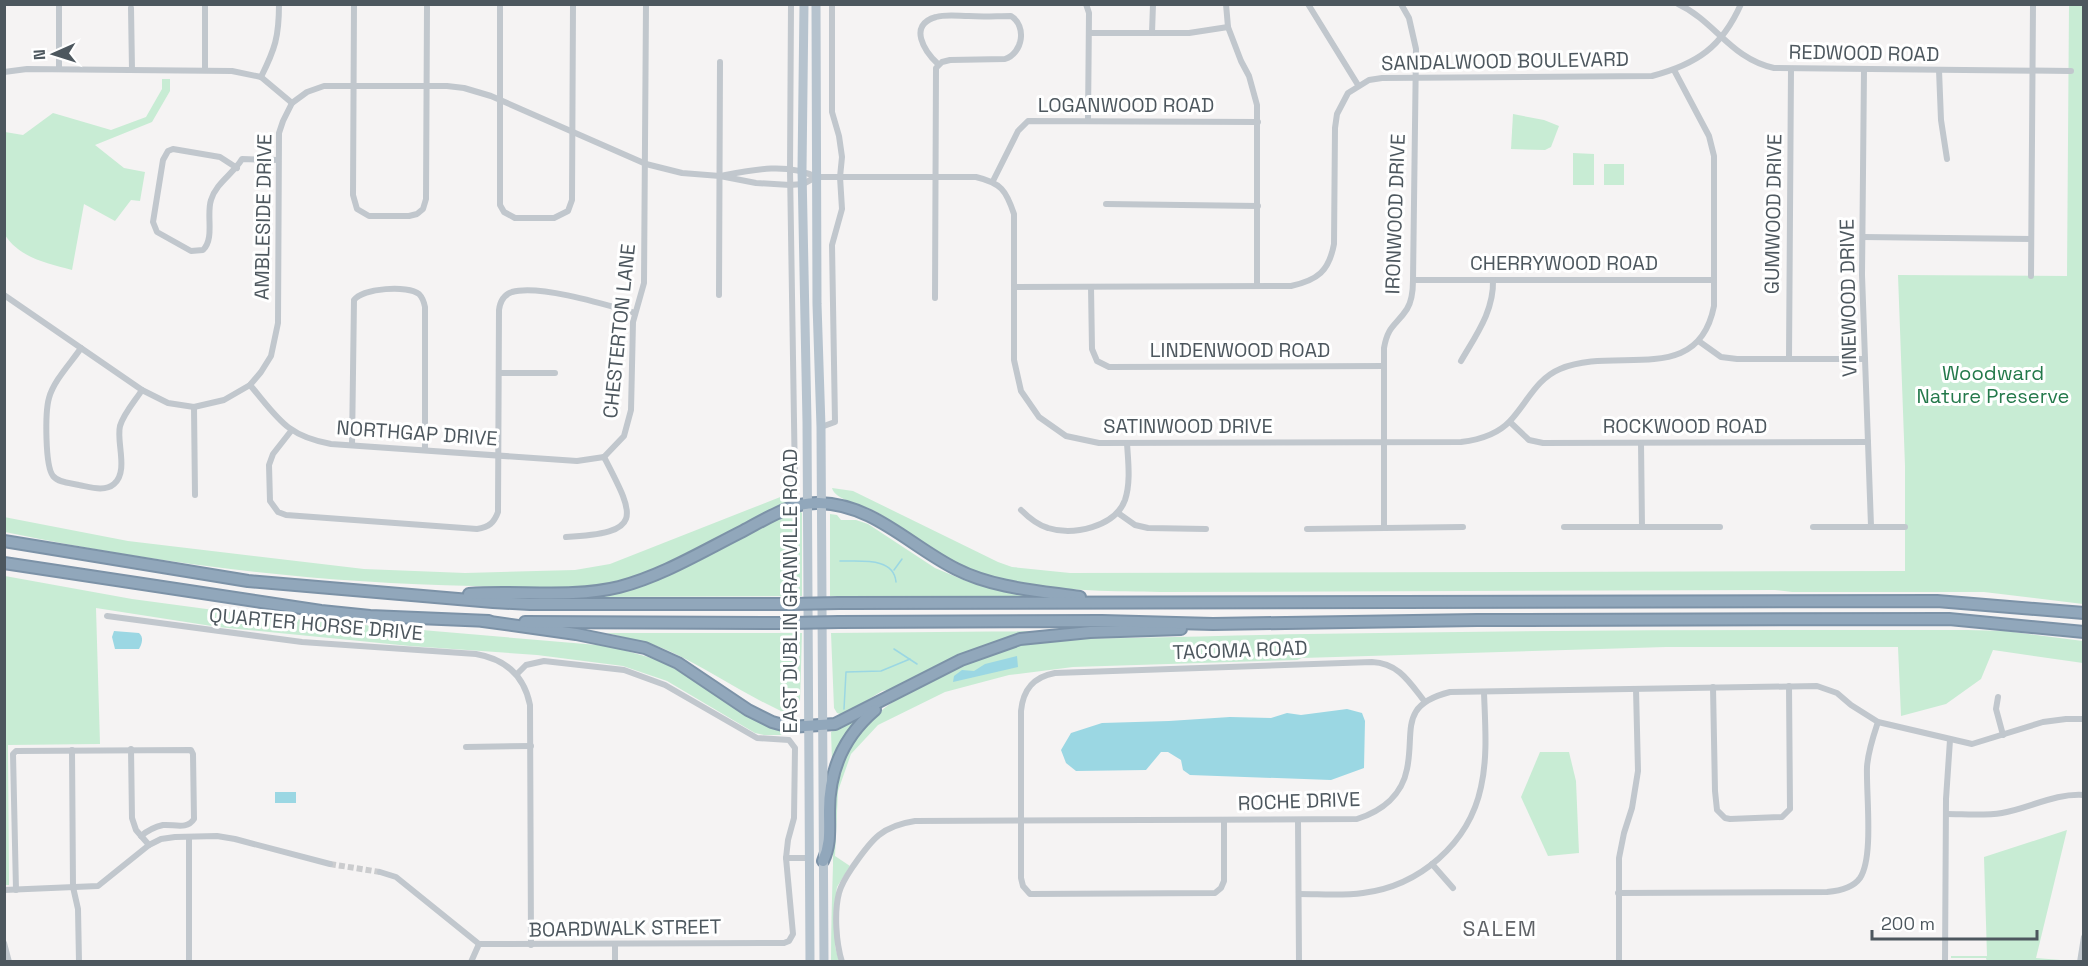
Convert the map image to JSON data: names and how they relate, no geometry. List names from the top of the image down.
{
  "streets": {
    "main road": ["EAST DUBLIN GRANVILLE ROAD"],
    "street": [
      "REDWOOD ROAD",
      "SANDALWOOD BOULEVARD",
      "LOGANWOOD ROAD",
      "IRONWOOD DRIVE",
      "GUMWOOD DRIVE",
      "AMBLESIDE DRIVE",
      "CHERRYWOOD ROAD",
      "VINEWOOD DRIVE",
      "CHESTERTON LANE",
      "LINDENWOOD ROAD",
      "SATINWOOD DRIVE",
      "ROCKWOOD ROAD",
      "NORTHGAP DRIVE",
      "QUARTER HORSE DRIVE",
      "TACOMA ROAD",
      "ROCHE DRIVE",
      "BOARDWALK STREET"
    ]
  },
  "crossings": [
    ["REDWOOD ROAD", "SANDALWOOD BOULEVARD"],
    ["REDWOOD ROAD", "GUMWOOD DRIVE"],
    ["REDWOOD ROAD", "VINEWOOD DRIVE"],
    ["SANDALWOOD BOULEVARD", "IRONWOOD DRIVE"],
    ["SANDALWOOD BOULEVARD", "LINDENWOOD ROAD"],
    ["SANDALWOOD BOULEVARD", "SATINWOOD DRIVE"],
    ["LOGANWOOD ROAD", "SATINWOOD DRIVE"],
    ["IRONWOOD DRIVE", "CHERRYWOOD ROAD"],
    ["IRONWOOD DRIVE", "LINDENWOOD ROAD"],
    ["IRONWOOD DRIVE", "SATINWOOD DRIVE"],
    ["AMBLESIDE DRIVE", "NORTHGAP DRIVE"],
    ["VINEWOOD DRIVE", "ROCKWOOD ROAD"],
    ["CHESTERTON LANE", "NORTHGAP DRIVE"],
    ["SATINWOOD DRIVE", "ROCKWOOD ROAD"],
    ["EAST DUBLIN GRANVILLE ROAD", "QUARTER HORSE DRIVE"],
    ["EAST DUBLIN GRANVILLE ROAD", "BOARDWALK STREET"],
    ["TACOMA ROAD", "ROCHE DRIVE"]
  ],
  "districts": ["SALEM"],
  "parks": ["Woodward Nature Preserve"],
  "scale_bar": "200 m",
  "north": "left"
}
